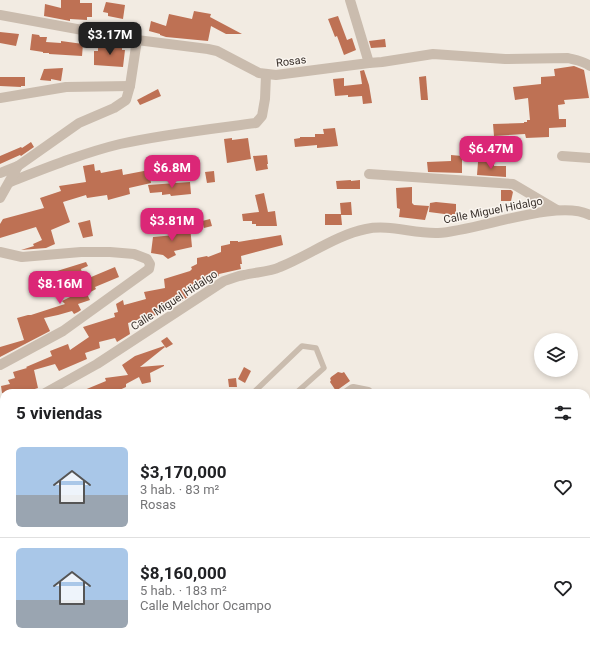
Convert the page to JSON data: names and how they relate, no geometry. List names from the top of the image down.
{
  "streets": {
    "street": ["Rosas", "Calle Miguel Hidalgo"]
  },
  "page": {
    "price": [
      "$3.17M",
      "$6.47M",
      "$6.8M",
      "$3.81M",
      "$8.16M"
    ],
    "heading": "5 viviendas",
    "list": [
      {
        "name": "$3,170,000",
        "note": "3 hab. · 83 m² · Rosas"
      },
      {
        "name": "$8,160,000",
        "note": "5 hab. · 183 m² · Calle Melchor Ocampo"
      }
    ]
  }
}
